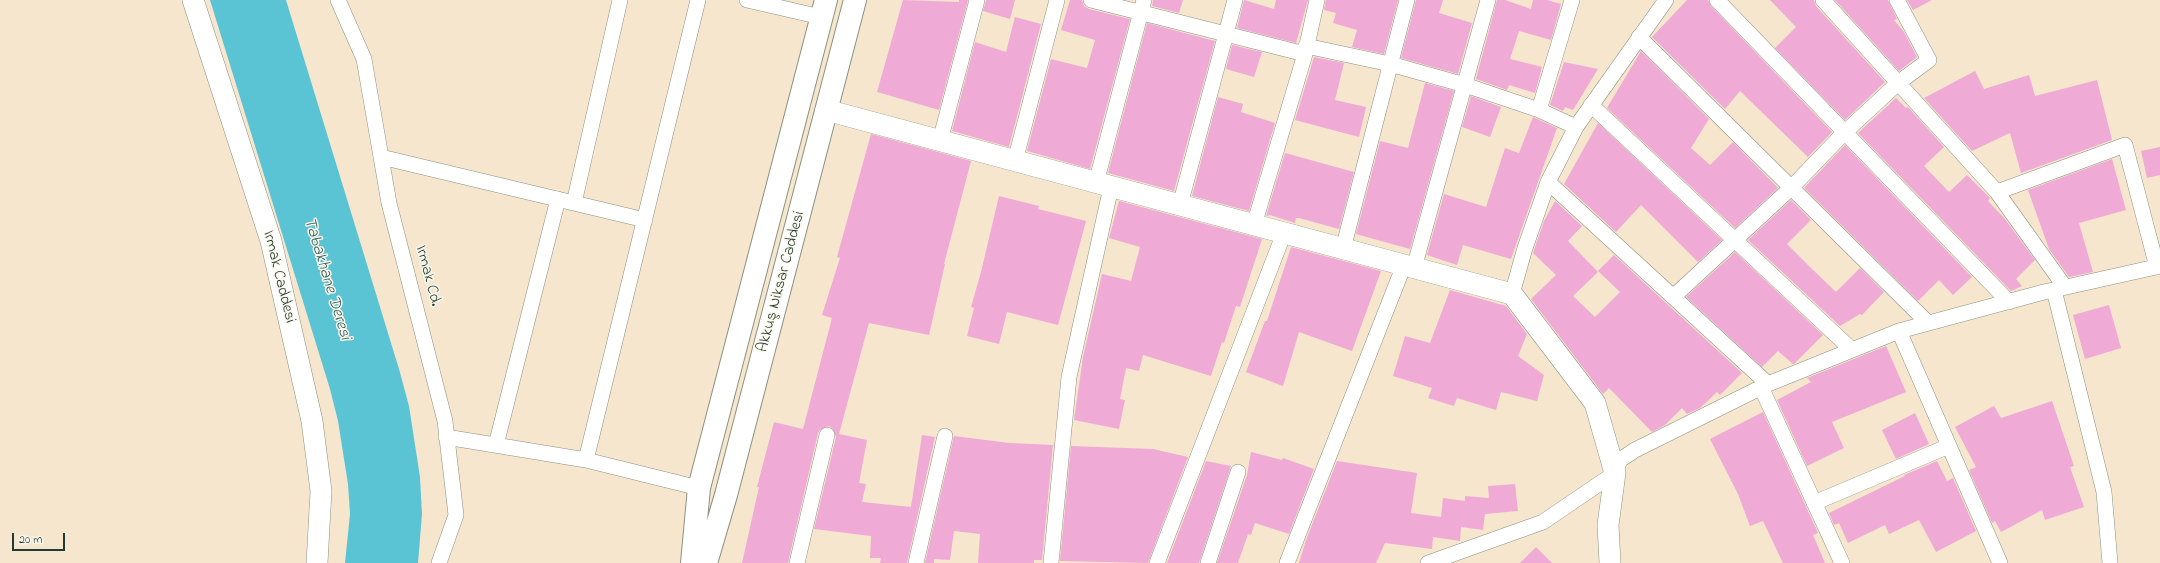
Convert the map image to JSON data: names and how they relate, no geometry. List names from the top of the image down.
{
  "streets": {
    "main road": ["Akkuş Niksar Caddesi"],
    "street": ["Irmak Cd.", "Irmak Caddesi"]
  },
  "water": ["Tabakhane Deresi"],
  "scale_bar": "20 m"
}
